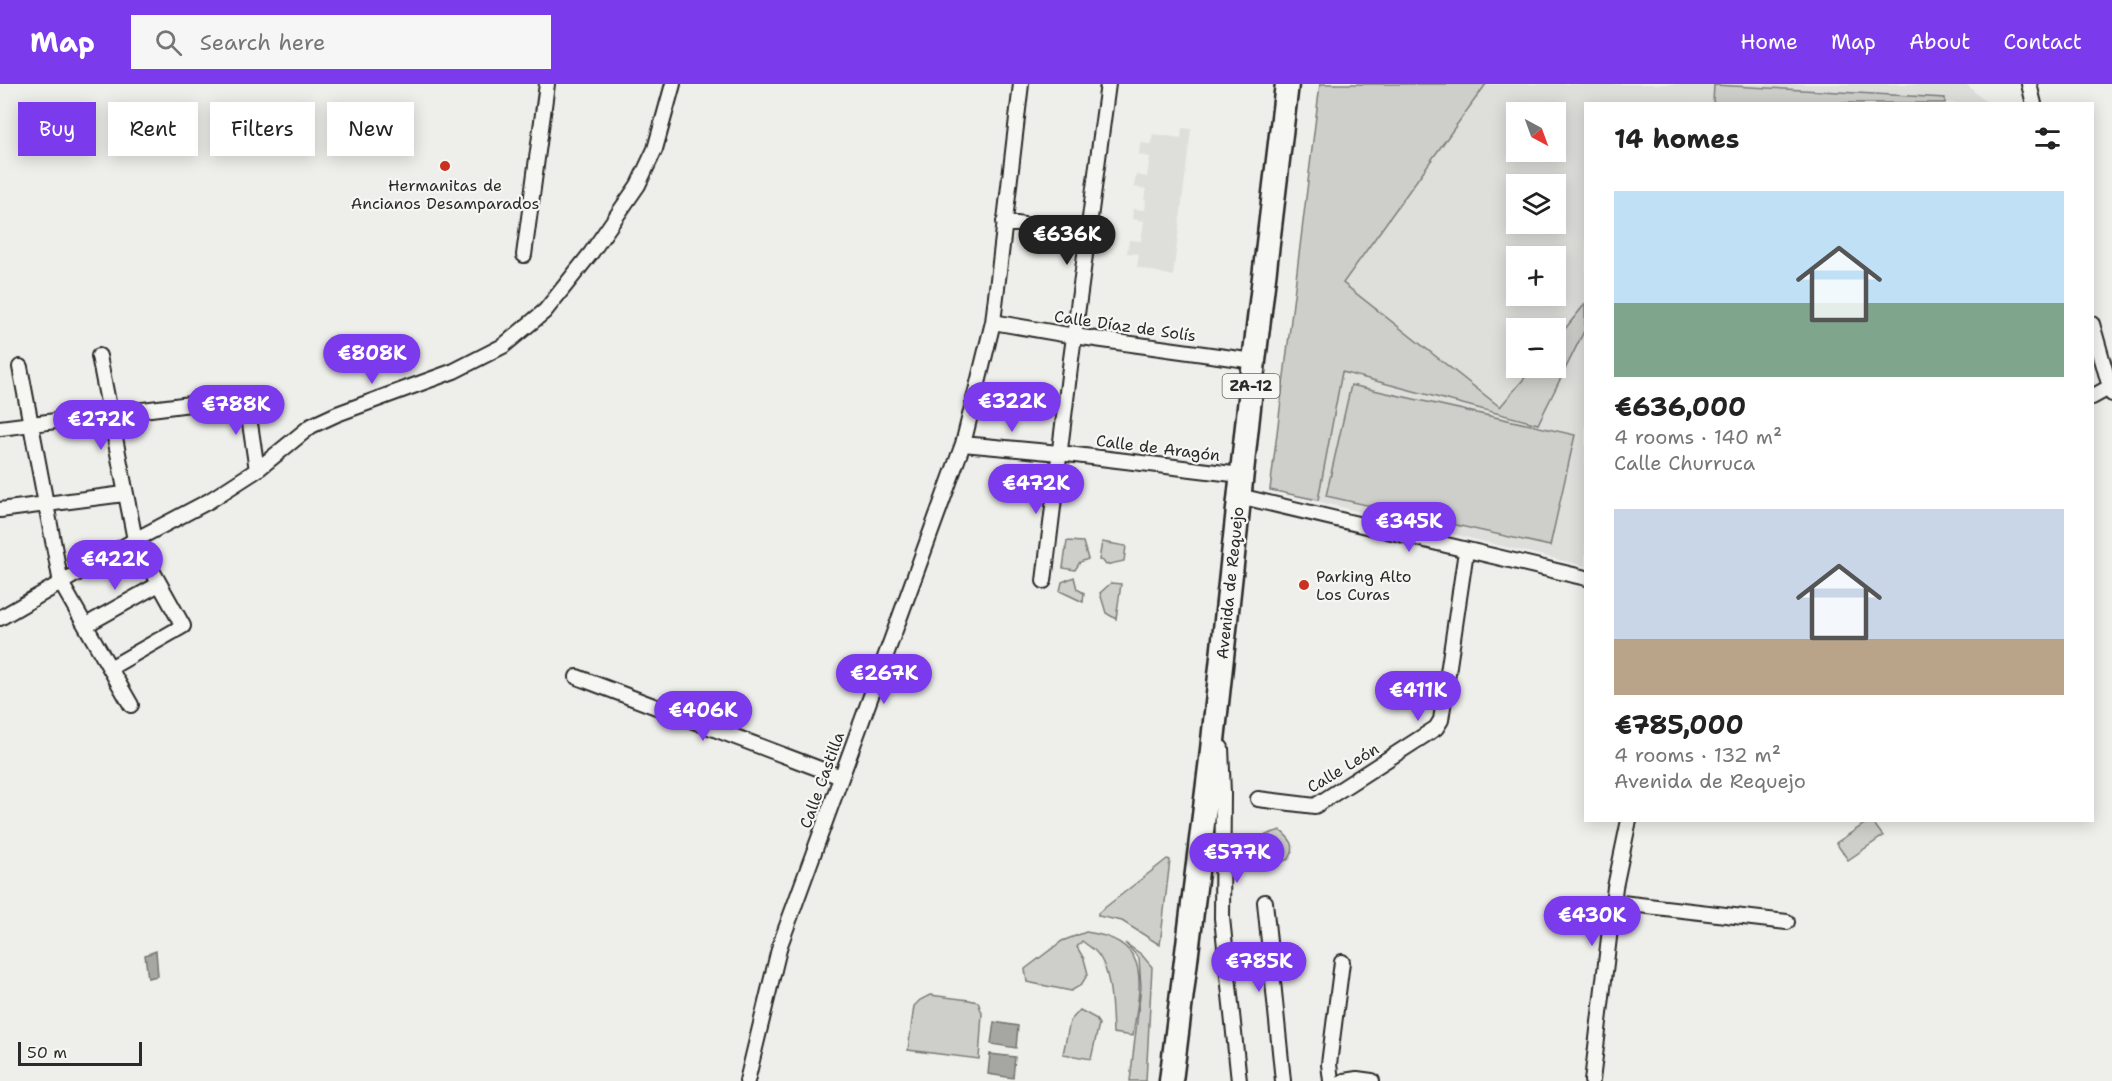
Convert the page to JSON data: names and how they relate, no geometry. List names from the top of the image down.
{
  "streets": {
    "highway": ["ZA-12", "Avenida de Requejo"],
    "street": [
      "Calle Díaz de Solís",
      "Calle de Aragón",
      "Calle León",
      "Calle Castilla"
    ]
  },
  "crossings": [
    ["Calle Díaz de Solís", "Avenida de Requejo"],
    ["Calle Díaz de Solís", "Calle Castilla"],
    ["Calle de Aragón", "Avenida de Requejo"],
    ["Calle de Aragón", "Calle León"],
    ["Calle de Aragón", "Calle Castilla"]
  ],
  "places": ["Hermanitas de Ancianos Desamparados", "Parking Alto Los Curas"],
  "scale_bar": "50 m",
  "north": "bottom right",
  "page": {
    "header": "Map",
    "search": "Search here",
    "nav": [
      "Home",
      "Map",
      "About",
      "Contact"
    ],
    "map_buttons": ["+", "−"],
    "chip": [
      "Buy",
      "Rent",
      "Filters",
      "New"
    ],
    "heading": "14 homes",
    "list": [
      {
        "name": "€636,000",
        "note": "4 rooms · 140 m² · Calle Churruca"
      },
      {
        "name": "€785,000",
        "note": "4 rooms · 132 m² · Avenida de Requejo"
      }
    ],
    "price": [
      "€636K",
      "€808K",
      "€322K",
      "€788K",
      "€272K",
      "€472K",
      "€345K",
      "€422K",
      "€267K",
      "€411K",
      "€406K",
      "€577K",
      "€430K",
      "€785K"
    ],
    "scale": "50 m"
  }
}
